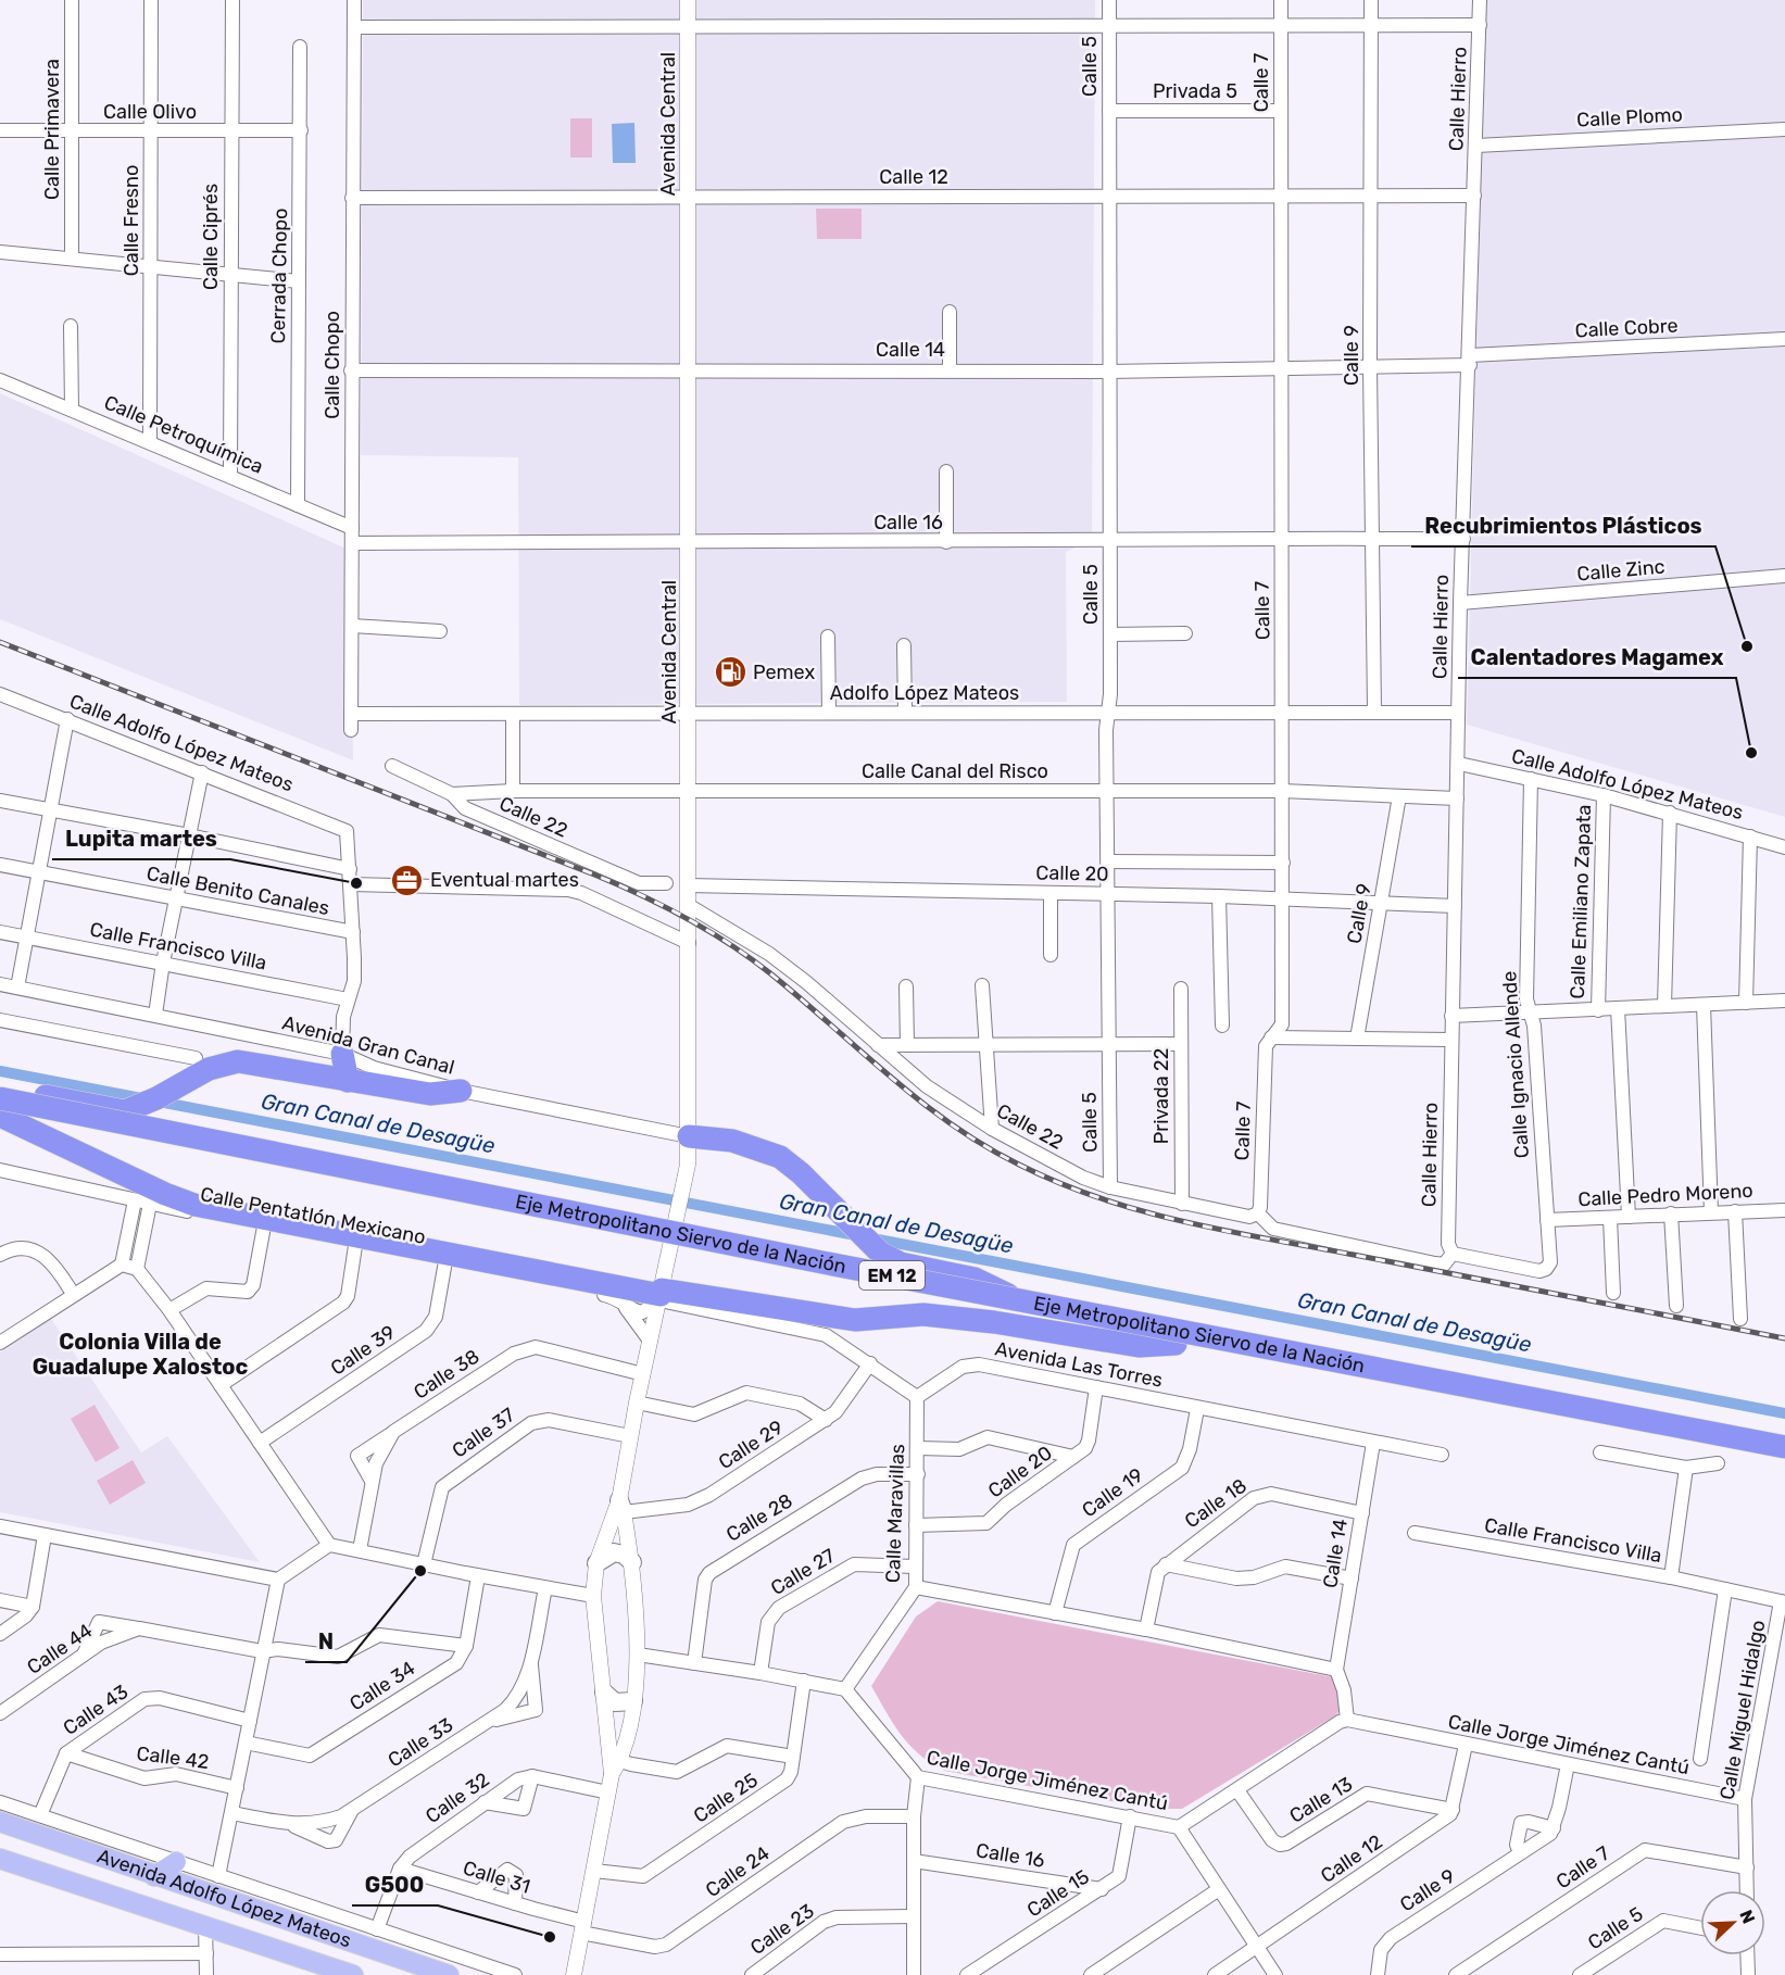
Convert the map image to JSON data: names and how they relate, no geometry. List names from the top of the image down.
{
  "streets": {
    "highway": ["Eje Metropolitano Siervo de la Nación", "EM 12"],
    "main road": ["Avenida Adolfo López Mateos"],
    "street": [
      "Calle 5",
      "Calle 7",
      "Privada 5",
      "Calle Hierro",
      "Calle Olivo",
      "Calle Plomo",
      "Avenida Central",
      "Calle Primavera",
      "Calle 12",
      "Calle Fresno",
      "Calle Ciprés",
      "Cerrada Chopo",
      "Calle Cobre",
      "Calle 14",
      "Calle 9",
      "Calle Chopo",
      "Calle Petroquímica",
      "Calle 16",
      "Calle Zinc",
      "Adolfo López Mateos",
      "Calle Adolfo López Mateos",
      "Calle Canal del Risco",
      "Calle 22",
      "Calle 20",
      "Calle Benito Canales",
      "Calle Emiliano Zapata",
      "Calle Francisco Villa",
      "Avenida Gran Canal",
      "Calle Ignacio Allende",
      "Privada 22",
      "Calle Pedro Moreno",
      "Calle Pentatlón Mexicano",
      "Calle 39",
      "Avenida Las Torres",
      "Calle 38",
      "Calle 37",
      "Calle 29",
      "Calle 19",
      "Calle 18",
      "Calle Maravillas",
      "Calle 28",
      "Calle 27",
      "Calle 44",
      "Calle 34",
      "Calle 43",
      "Calle Miguel Hidalgo",
      "Calle 33",
      "Calle Jorge Jiménez Cantú",
      "Calle 42",
      "Calle 32",
      "Calle 25",
      "Calle 13",
      "Calle 24",
      "Calle 31",
      "Calle 15",
      "Calle 23"
    ]
  },
  "crossings": [
    ["Calle 5", "Privada 5"],
    ["Calle 5", "Calle 12"],
    ["Calle 5", "Calle 14"],
    ["Calle 5", "Calle 16"],
    ["Calle 5", "Adolfo López Mateos"],
    ["Calle 5", "Calle Canal del Risco"],
    ["Calle 5", "Calle 22"],
    ["Calle 5", "Calle 20"],
    ["Calle 7", "Privada 5"],
    ["Calle 7", "Calle 12"],
    ["Calle 7", "Calle 14"],
    ["Calle 7", "Calle 16"],
    ["Calle 7", "Adolfo López Mateos"],
    ["Calle 7", "Calle Canal del Risco"],
    ["Calle 7", "Calle 22"],
    ["Calle 7", "Calle 20"],
    ["Calle 7", "Calle Miguel Hidalgo"],
    ["Calle Hierro", "Calle Plomo"],
    ["Calle Hierro", "Calle 12"],
    ["Calle Hierro", "Calle Cobre"],
    ["Calle Hierro", "Calle 14"],
    ["Calle Hierro", "Calle 16"],
    ["Calle Hierro", "Calle Zinc"],
    ["Calle Hierro", "Adolfo López Mateos"],
    ["Calle Hierro", "Calle Adolfo López Mateos"],
    ["Calle Hierro", "Calle Canal del Risco"],
    ["Calle Hierro", "Calle 20"],
    ["Calle Hierro", "Calle Ignacio Allende"],
    ["Calle Olivo", "Calle Primavera"],
    ["Calle Olivo", "Calle Fresno"],
    ["Calle Olivo", "Calle Ciprés"],
    ["Calle Olivo", "Cerrada Chopo"],
    ["Avenida Central", "Calle 12"],
    ["Avenida Central", "Calle 14"],
    ["Avenida Central", "Calle 16"],
    ["Avenida Central", "Adolfo López Mateos"],
    ["Avenida Central", "Calle Canal del Risco"],
    ["Avenida Central", "Calle 22"],
    ["Avenida Central", "Calle 20"],
    ["Avenida Central", "Avenida Gran Canal"],
    ["Avenida Central", "Calle Pentatlón Mexicano"],
    ["Avenida Central", "Calle 38"],
    ["Avenida Central", "Calle 37"],
    ["Avenida Central", "Calle 29"],
    ["Calle 12", "Calle 9"],
    ["Calle 12", "Calle Chopo"],
    ["Calle 12", "Calle Jorge Jiménez Cantú"],
    ["Calle 12", "Calle 13"],
    ["Calle Fresno", "Calle Petroquímica"],
    ["Calle Ciprés", "Calle Petroquímica"],
    ["Cerrada Chopo", "Calle Petroquímica"],
    ["Calle Cobre", "Calle 14"],
    ["Calle 14", "Calle 9"],
    ["Calle 14", "Calle Chopo"],
    ["Calle 14", "Avenida Las Torres"],
    ["Calle 14", "Calle 18"],
    ["Calle 9", "Calle 16"],
    ["Calle 9", "Adolfo López Mateos"],
    ["Calle 9", "Calle Canal del Risco"],
    ["Calle 9", "Calle 20"],
    ["Calle Chopo", "Calle Petroquímica"],
    ["Calle Chopo", "Calle 16"],
    ["Calle Chopo", "Adolfo López Mateos"],
    ["Calle 16", "Calle 15"],
    ["Calle Adolfo López Mateos", "Calle Emiliano Zapata"],
    ["Calle Adolfo López Mateos", "Calle Ignacio Allende"],
    ["Calle Canal del Risco", "Calle 22"],
    ["Calle 22", "Privada 22"],
    ["Calle 20", "Avenida Las Torres"],
    ["Calle 20", "Calle Maravillas"],
    ["Calle Francisco Villa", "Calle Miguel Hidalgo"],
    ["Calle Ignacio Allende", "Calle Pedro Moreno"],
    ["Calle Pentatlón Mexicano", "Calle 39"],
    ["Avenida Las Torres", "Calle 19"],
    ["Avenida Las Torres", "Calle Maravillas"],
    ["Calle Maravillas", "Calle 28"],
    ["Calle Maravillas", "Calle 27"],
    ["Calle Maravillas", "Calle Jorge Jiménez Cantú"],
    ["Calle 44", "Calle 34"],
    ["Calle 43", "Calle 42"],
    ["Calle Miguel Hidalgo", "Calle Jorge Jiménez Cantú"],
    ["Calle Jorge Jiménez Cantú", "Calle 13"],
    ["Calle Jorge Jiménez Cantú", "Calle 15"],
    ["Calle 32", "Calle 31"],
    ["Calle 24", "Calle 31"]
  ],
  "districts": ["Colonia Villa de Guadalupe Xalostoc"],
  "water": ["Gran Canal de Desagüe"],
  "places": {
    "other": [
      "Recubrimientos Plásticos",
      "Calentadores Magamex",
      "Lupita martes",
      "N",
      "G500"
    ],
    "fuel station": ["Pemex"],
    "office": ["Eventual martes"]
  },
  "north": "top right"
}
